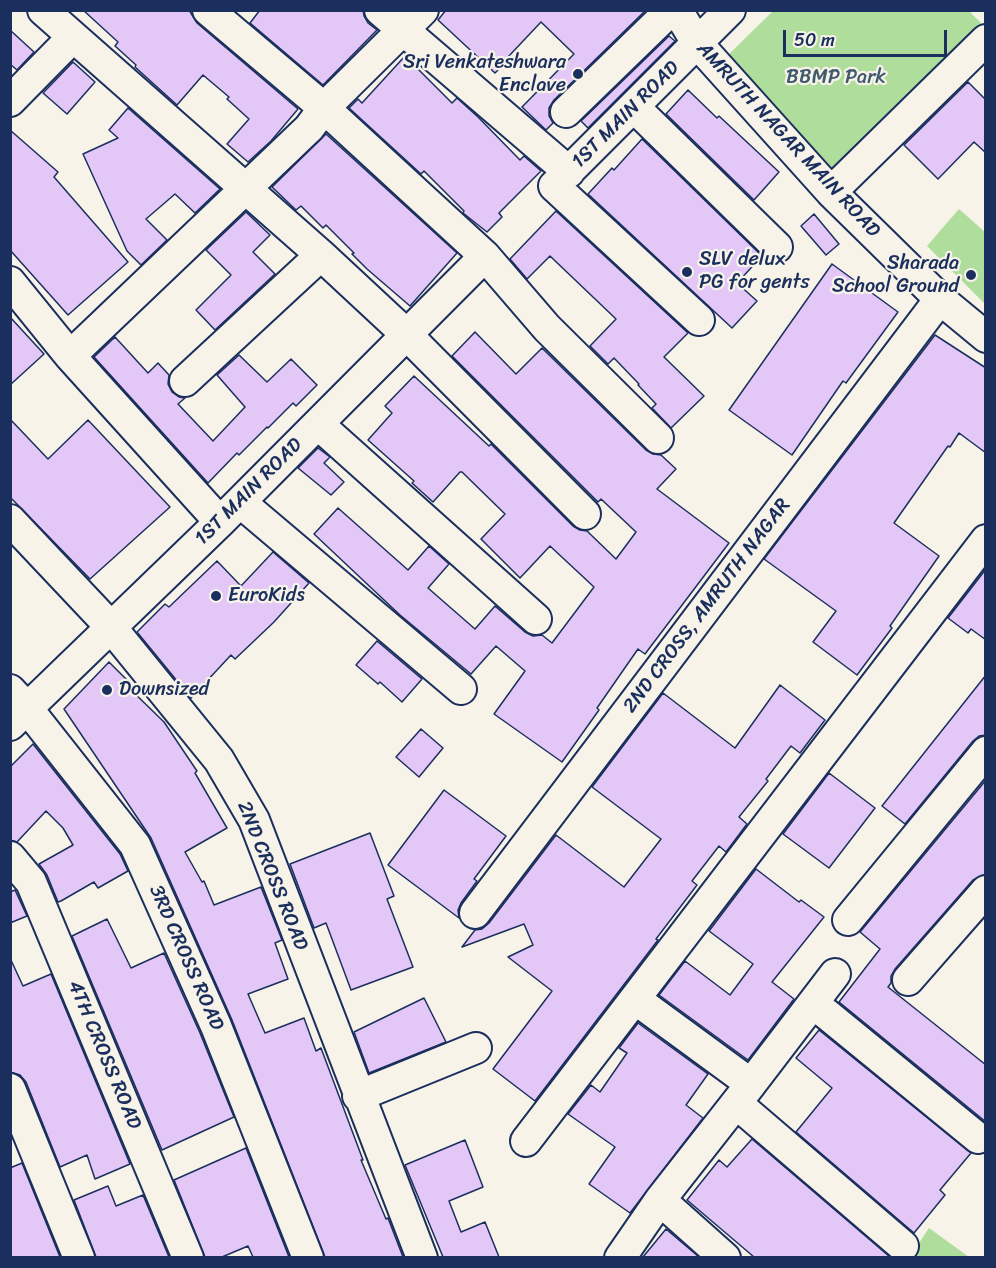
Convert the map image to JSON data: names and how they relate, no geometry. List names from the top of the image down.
{
  "streets": {
    "street": [
      "1ST MAIN ROAD",
      "AMRUTH NAGAR MAIN ROAD",
      "2ND CROSS, AMRUTH NAGAR",
      "2ND CROSS ROAD",
      "3RD CROSS ROAD",
      "4TH CROSS ROAD"
    ]
  },
  "crossings": [
    ["1ST MAIN ROAD", "AMRUTH NAGAR MAIN ROAD"],
    ["1ST MAIN ROAD", "2ND CROSS ROAD"],
    ["1ST MAIN ROAD", "3RD CROSS ROAD"],
    ["AMRUTH NAGAR MAIN ROAD", "2ND CROSS, AMRUTH NAGAR"]
  ],
  "parks": ["BBMP Park"],
  "places": [
    "Sri Venkateshwara Enclave",
    "SLV delux PG for gents",
    "Sharada School Ground",
    "EuroKids",
    "Downsized"
  ],
  "scale_bar": "50 m"
}
